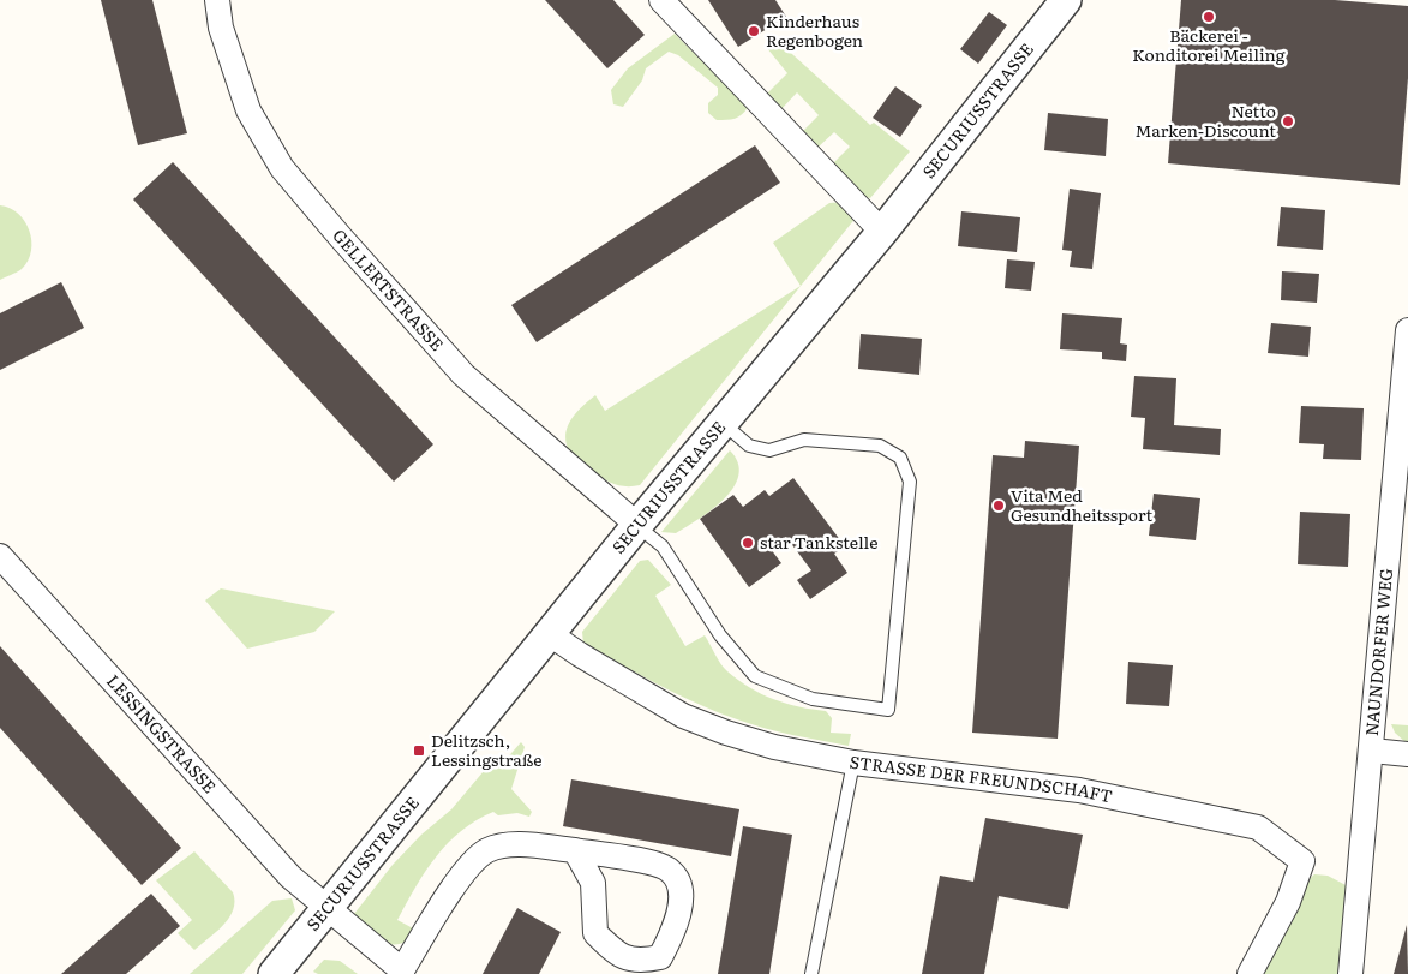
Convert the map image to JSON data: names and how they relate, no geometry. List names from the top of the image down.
{
  "streets": {
    "street": [
      "SECURIUSSTRASSE",
      "GELLERTSTRASSE",
      "NAUNDORFER WEG",
      "LESSINGSTRASSE",
      "STRASSE DER FREUNDSCHAFT"
    ]
  },
  "crossings": [
    ["SECURIUSSTRASSE", "GELLERTSTRASSE"],
    ["SECURIUSSTRASSE", "LESSINGSTRASSE"],
    ["SECURIUSSTRASSE", "STRASSE DER FREUNDSCHAFT"]
  ],
  "places": {
    "other": [
      "Bäckerei - Konditorei Meiling",
      "Kinderhaus Regenbogen",
      "Netto Marken-Discount",
      "Vita Med Gesundheitssport",
      "star Tankstelle"
    ],
    "transit": ["Delitzsch, Lessingstraße"]
  }
}
